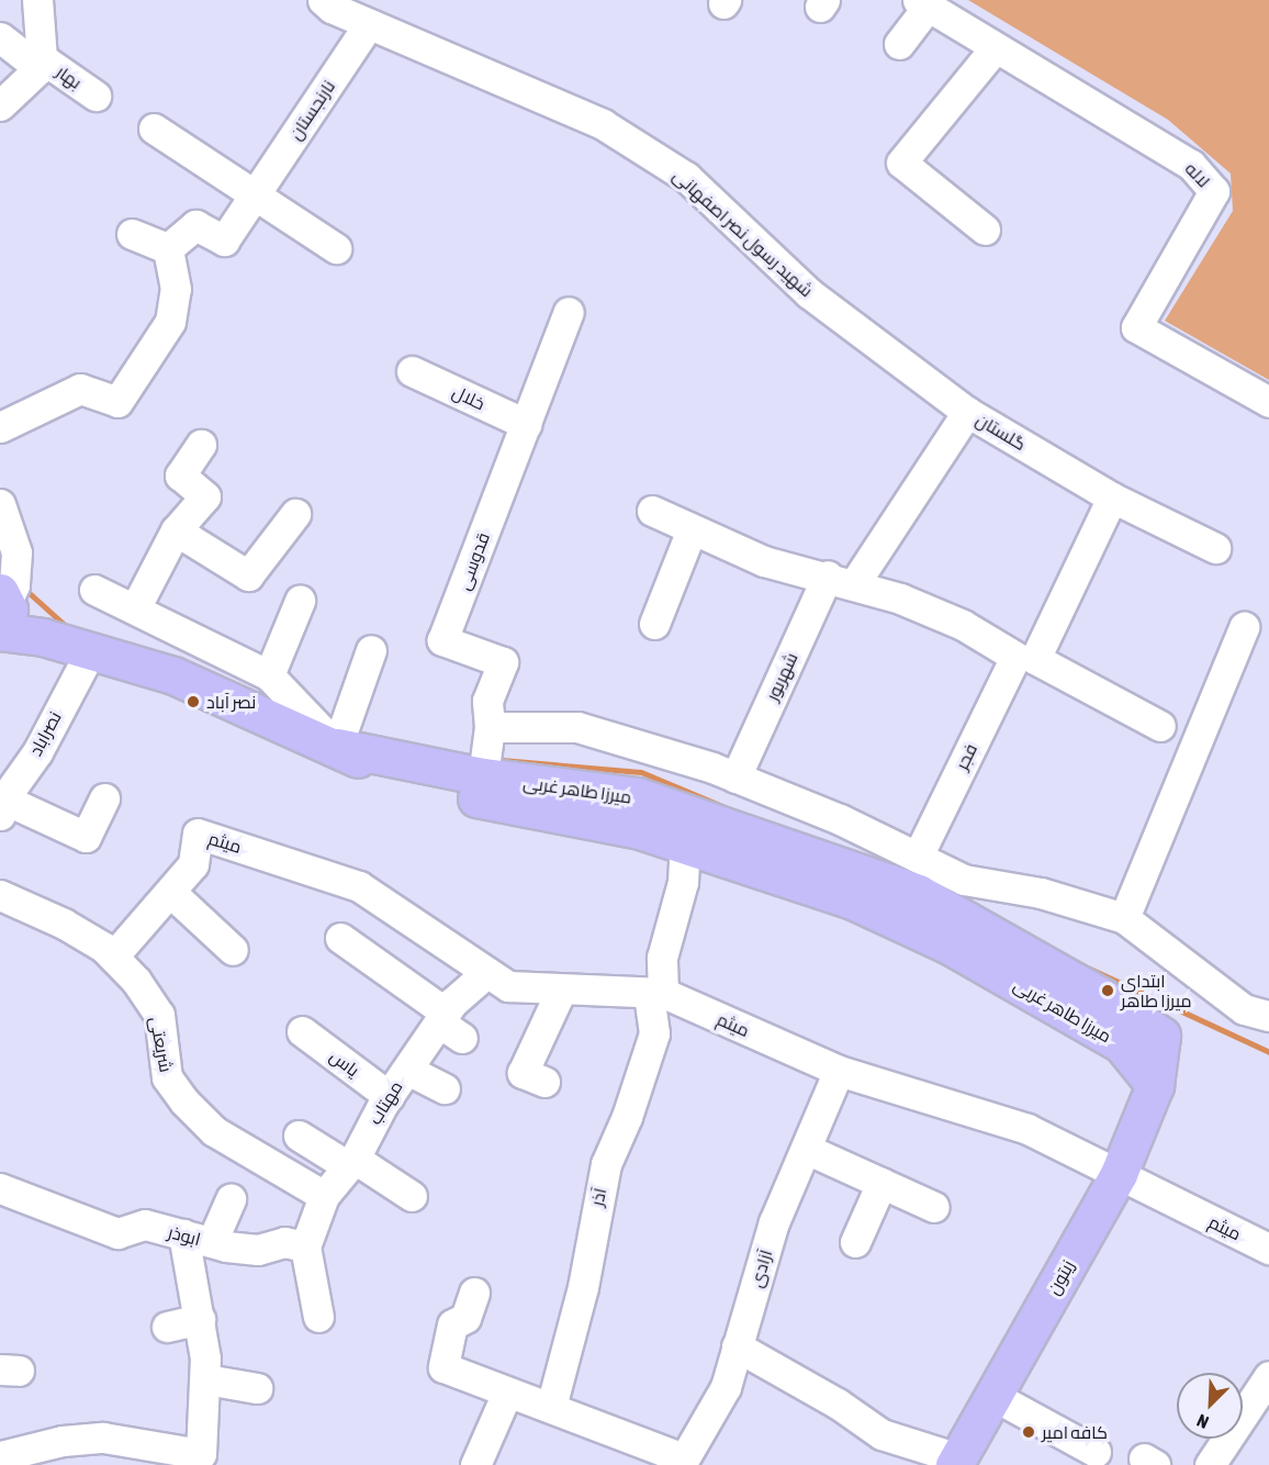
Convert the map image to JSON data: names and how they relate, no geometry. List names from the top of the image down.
{
  "streets": {
    "main road": ["میرزا طاهر غربی", "زیتون"],
    "street": [
      "بهار",
      "نارنجستان",
      "لاله",
      "شهید رسول نصر اصفهانی",
      "خلال",
      "گلستان",
      "قدوسی",
      "شهریور",
      "نصراباد",
      "فجر",
      "میثم",
      "شریعتی",
      "یاس",
      "مهتاب",
      "آذر",
      "ابوذر",
      "آزادی"
    ]
  },
  "crossings": [
    ["نارنجستان", "شهید رسول نصر اصفهانی"],
    ["شهید رسول نصر اصفهانی", "گلستان"],
    ["خلال", "قدوسی"],
    ["گلستان", "شهریور"],
    ["گلستان", "فجر"],
    ["قدوسی", "میرزا طاهر غربی"],
    ["شهریور", "فجر"],
    ["نصراباد", "میرزا طاهر غربی"],
    ["میرزا طاهر غربی", "آذر"],
    ["میرزا طاهر غربی", "زیتون"],
    ["میثم", "مهتاب"],
    ["میثم", "آذر"],
    ["میثم", "آزادی"],
    ["میثم", "زیتون"],
    ["شریعتی", "مهتاب"],
    ["یاس", "مهتاب"],
    ["مهتاب", "ابوذر"]
  ],
  "places": ["نصر آباد", "ابتدای میرزا طاهر", "کافه امیر"],
  "north": "bottom left"
}
